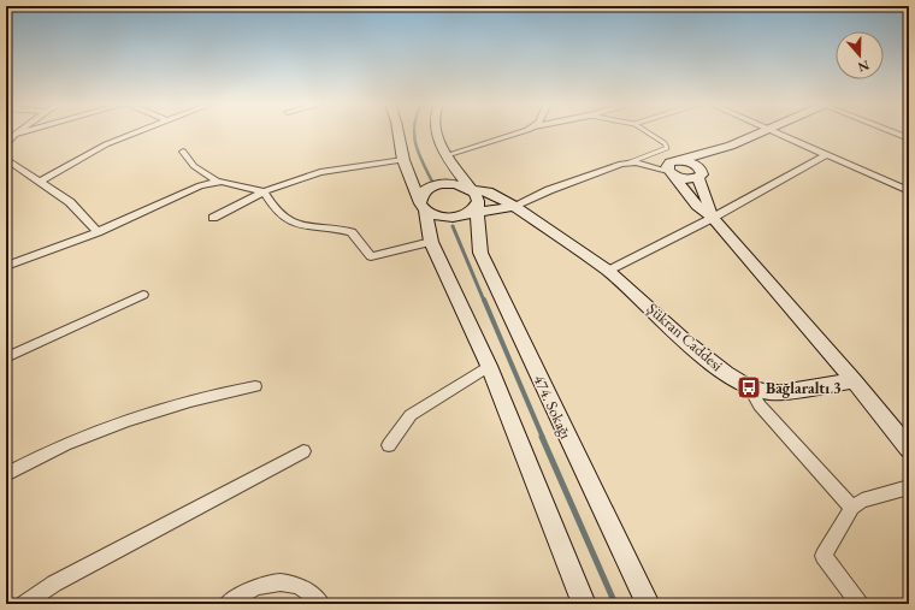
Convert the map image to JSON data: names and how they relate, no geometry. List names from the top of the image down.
{
  "streets": {
    "street": ["Şükran Caddesi", "474. Sokağı"]
  },
  "crossings": [
    ["Şükran Caddesi", "474. Sokağı"]
  ],
  "places": {
    "bus stop": ["Bağlaraltı 3"]
  },
  "north": "bottom"
}
